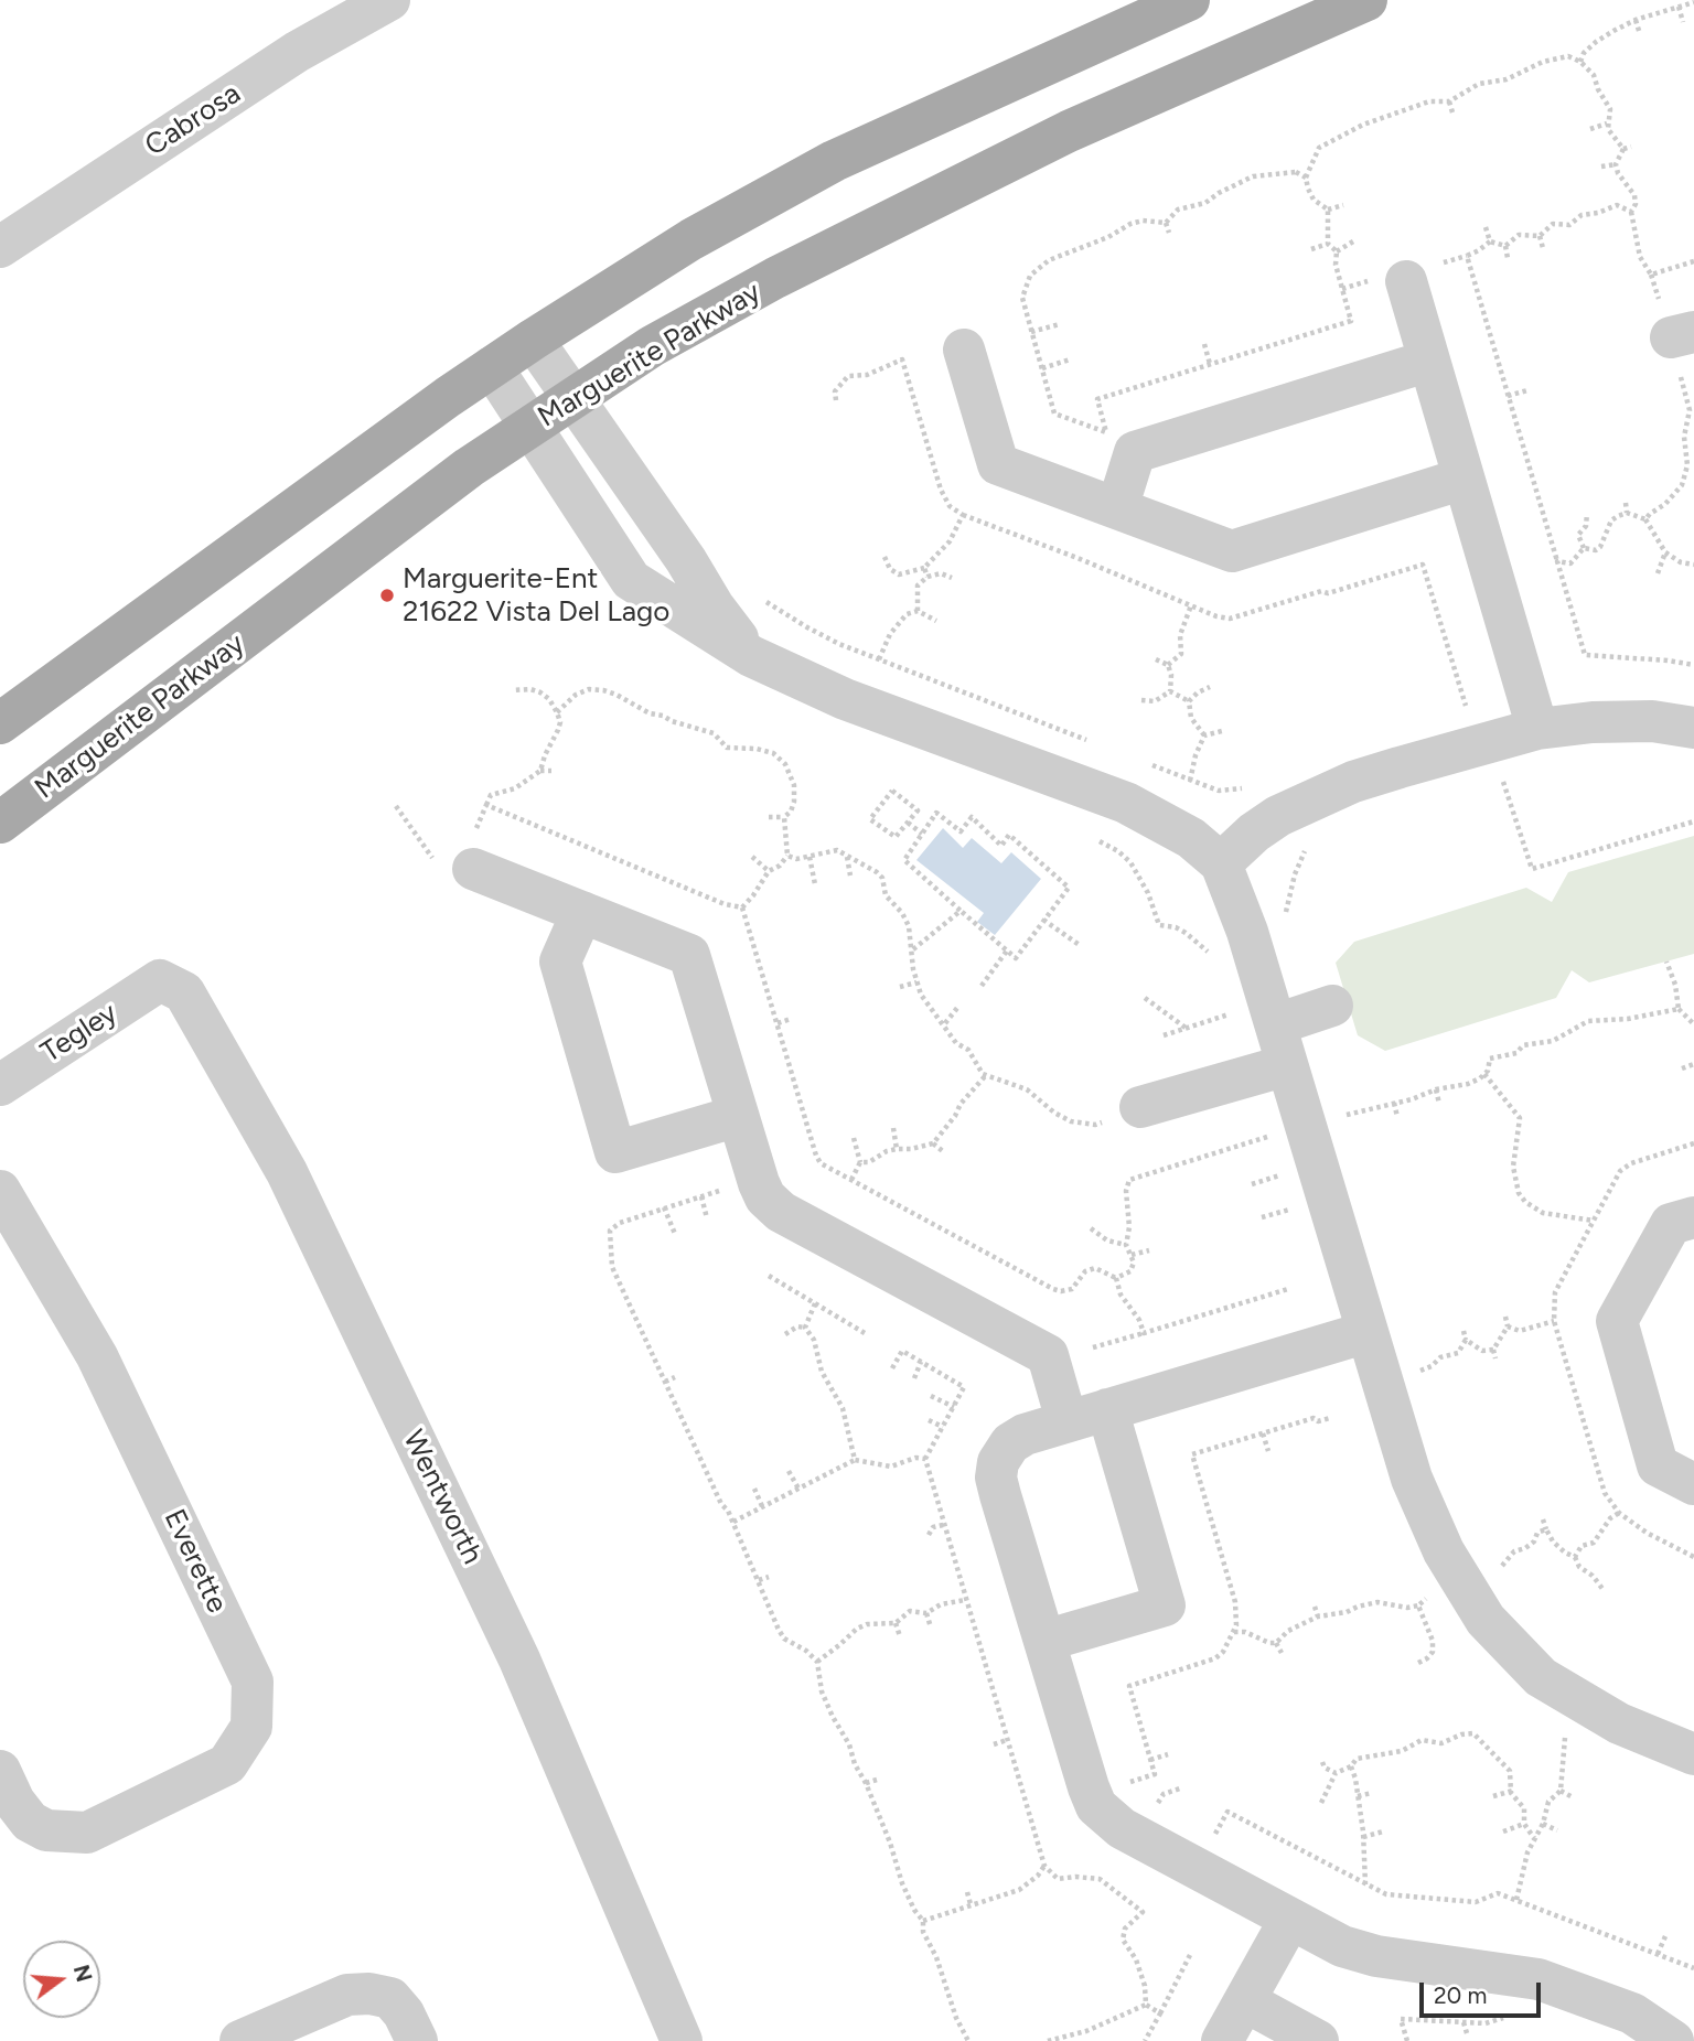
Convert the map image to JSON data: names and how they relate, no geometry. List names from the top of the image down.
{
  "streets": {
    "main road": ["Marguerite Parkway"],
    "street": [
      "Cabrosa",
      "Tegley",
      "Wentworth",
      "Everette"
    ]
  },
  "crossings": [
    ["Tegley", "Wentworth"]
  ],
  "places": ["Marguerite-Ent 21622 Vista Del Lago"],
  "scale_bar": "20 m",
  "north": "right"
}
